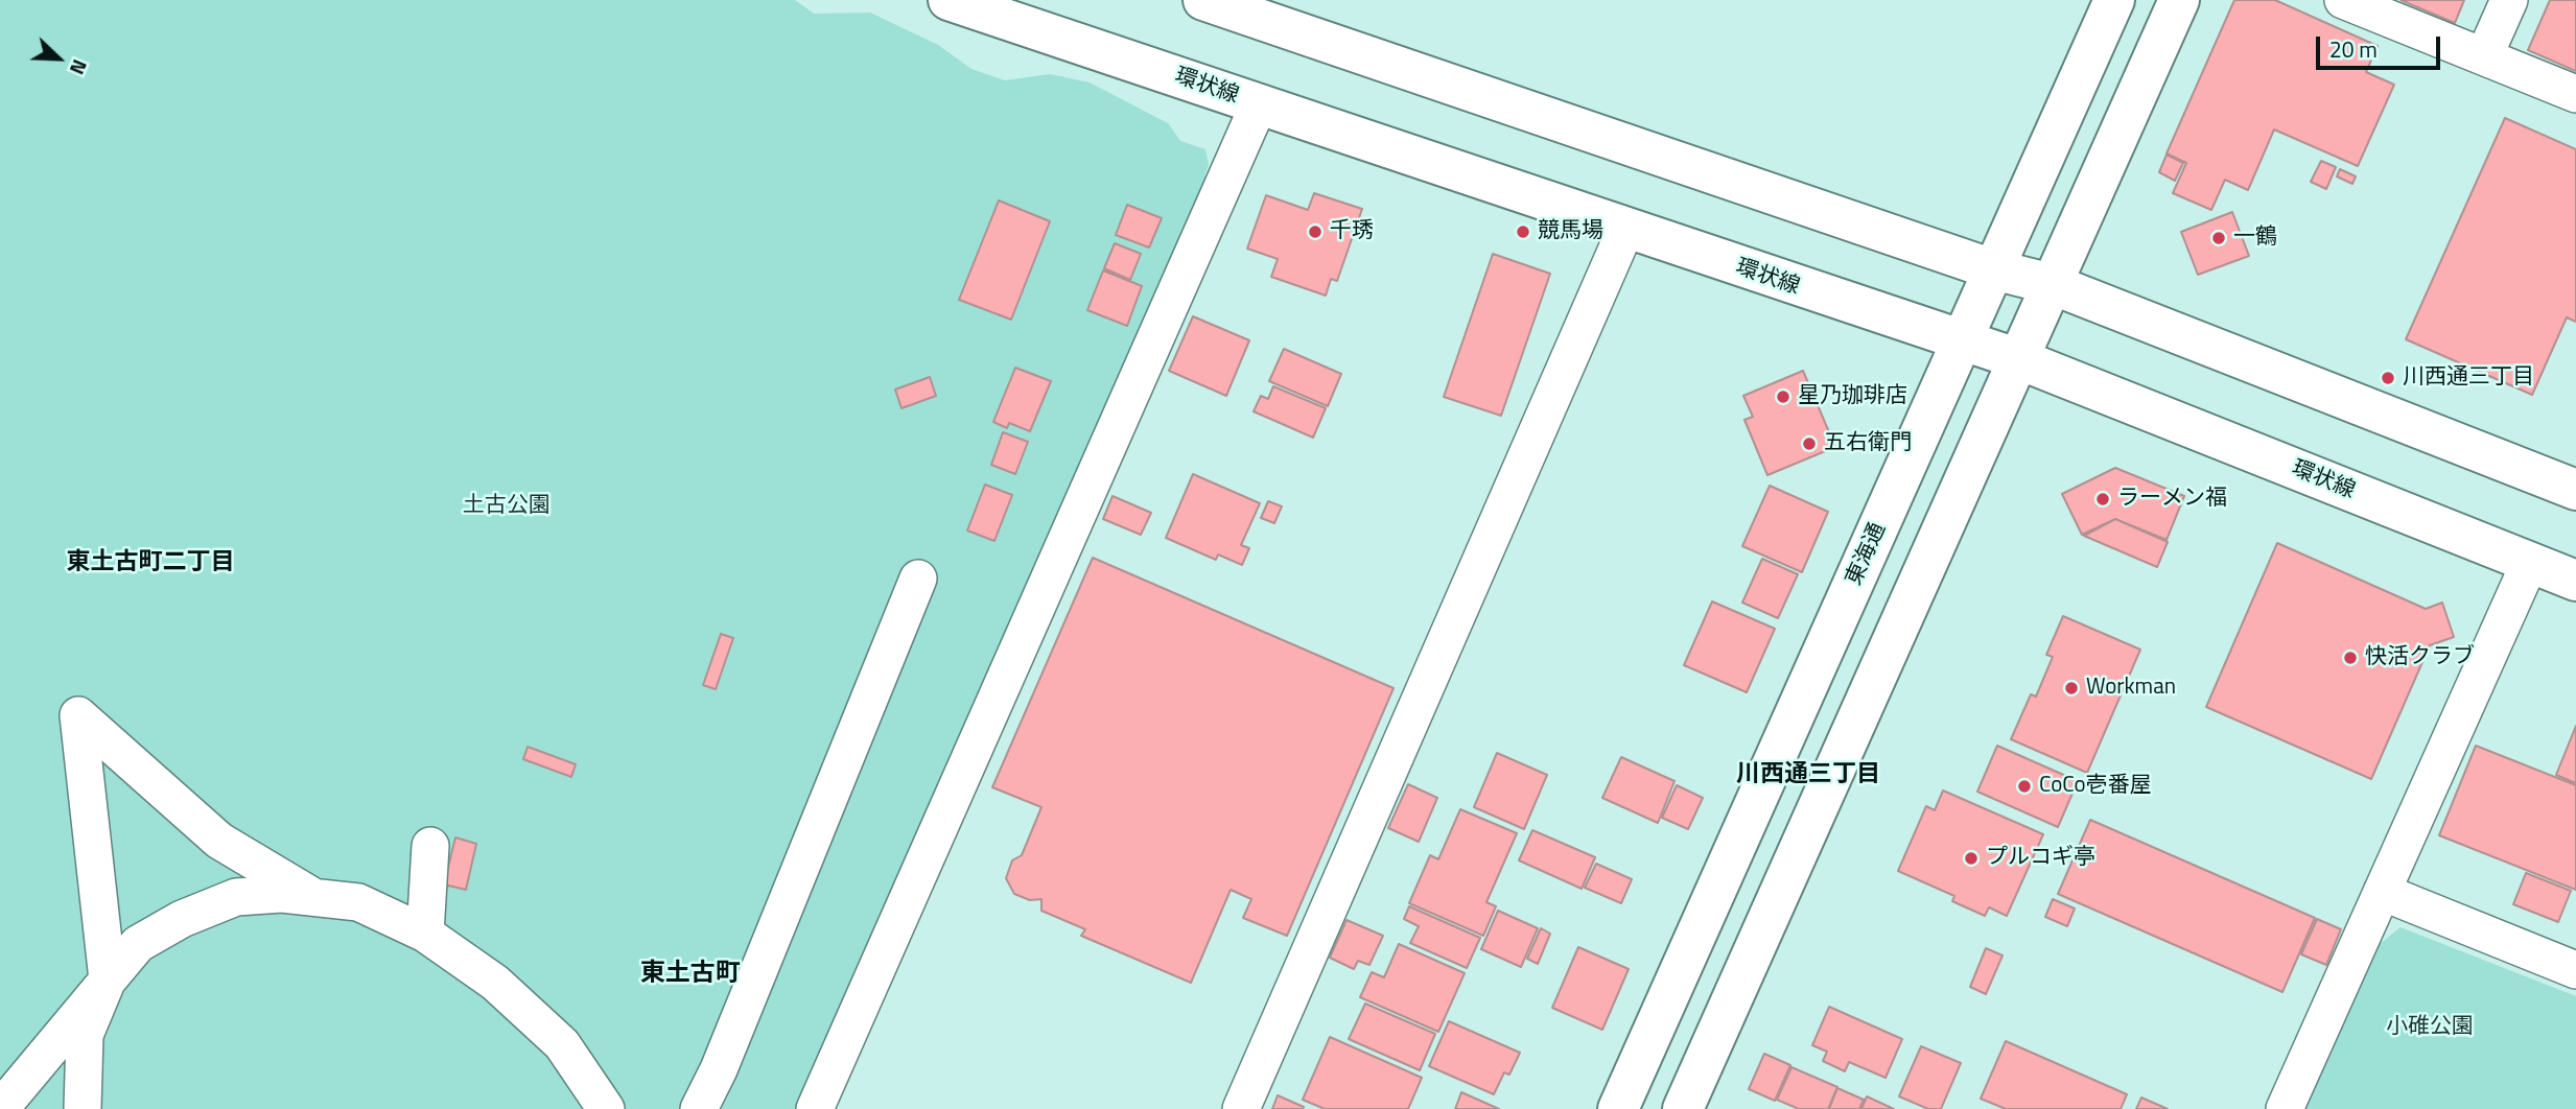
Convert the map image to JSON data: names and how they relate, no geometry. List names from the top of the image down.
{
  "streets": {
    "main road": ["環状線", "東海通"]
  },
  "crossings": [
    ["環状線", "東海通"]
  ],
  "districts": ["東土古町二丁目", "川西通三丁目", "東土古町"],
  "parks": ["土古公園", "小碓公園"],
  "places": [
    "千琇",
    "競馬場",
    "一鶴",
    "川西通三丁目",
    "星乃珈琲店",
    "五右衛門",
    "ラーメン福",
    "快活クラブ",
    "Workman",
    "CoCo壱番屋",
    "プルコギ亭"
  ],
  "scale_bar": "20 m",
  "north": "bottom right"
}
